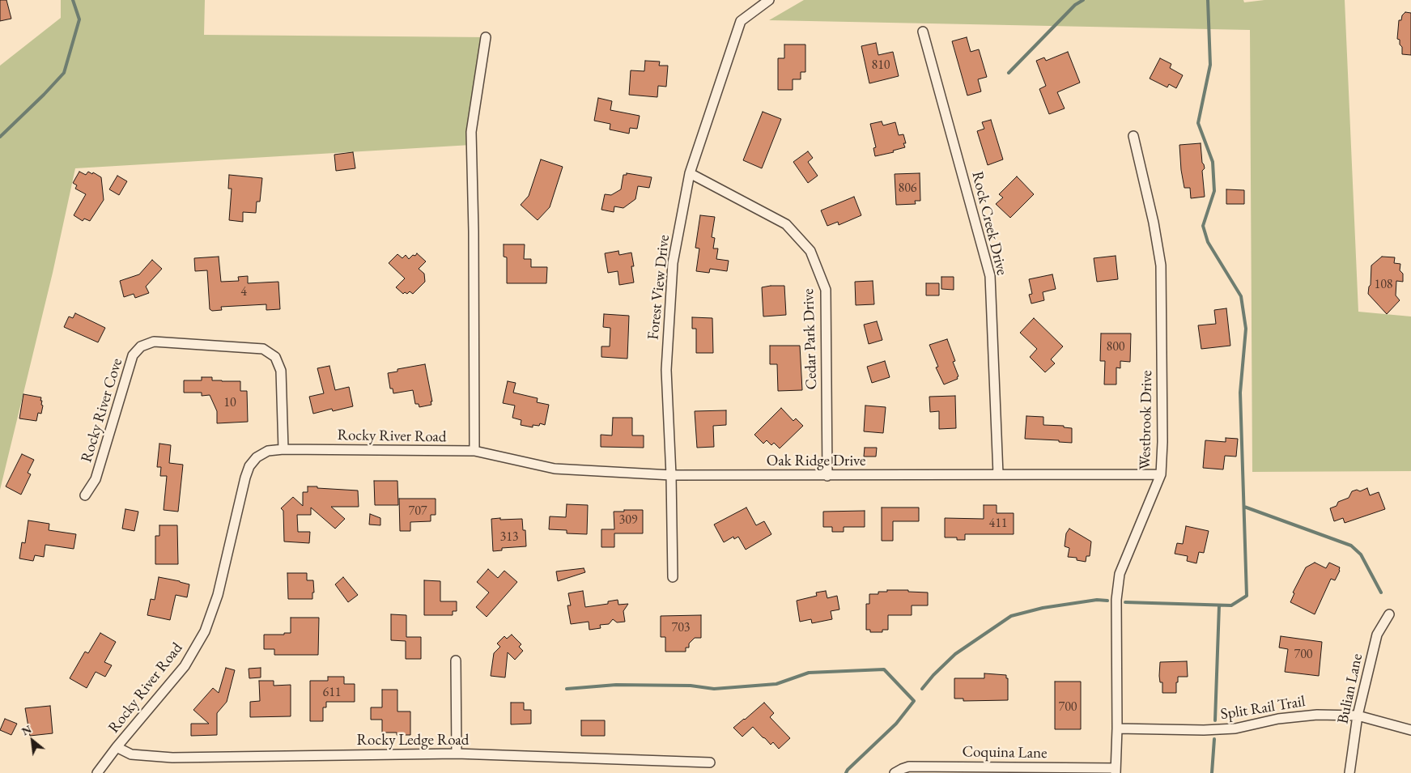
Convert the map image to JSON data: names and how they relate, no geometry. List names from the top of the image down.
{
  "streets": {
    "street": [
      "Rock Creek Drive",
      "Forest View Drive",
      "Cedar Park Drive",
      "Rocky River Cove",
      "Westbrook Drive",
      "Rocky River Road",
      "Oak Ridge Drive",
      "Bulian Lane",
      "Split Rail Trail",
      "Rocky Ledge Road",
      "Coquina Lane"
    ]
  },
  "crossings": [
    ["Rock Creek Drive", "Oak Ridge Drive"],
    ["Forest View Drive", "Cedar Park Drive"],
    ["Forest View Drive", "Oak Ridge Drive"],
    ["Cedar Park Drive", "Oak Ridge Drive"],
    ["Rocky River Cove", "Rocky River Road"],
    ["Westbrook Drive", "Oak Ridge Drive"],
    ["Westbrook Drive", "Split Rail Trail"],
    ["Westbrook Drive", "Coquina Lane"],
    ["Rocky River Road", "Oak Ridge Drive"],
    ["Rocky River Road", "Rocky Ledge Road"],
    ["Bulian Lane", "Split Rail Trail"]
  ],
  "house_numbers": [
    "810",
    "806",
    "108",
    "4",
    "800",
    "10",
    "707",
    "309",
    "411",
    "313",
    "703",
    "700",
    "611",
    "700"
  ],
  "north": "top left"
}
